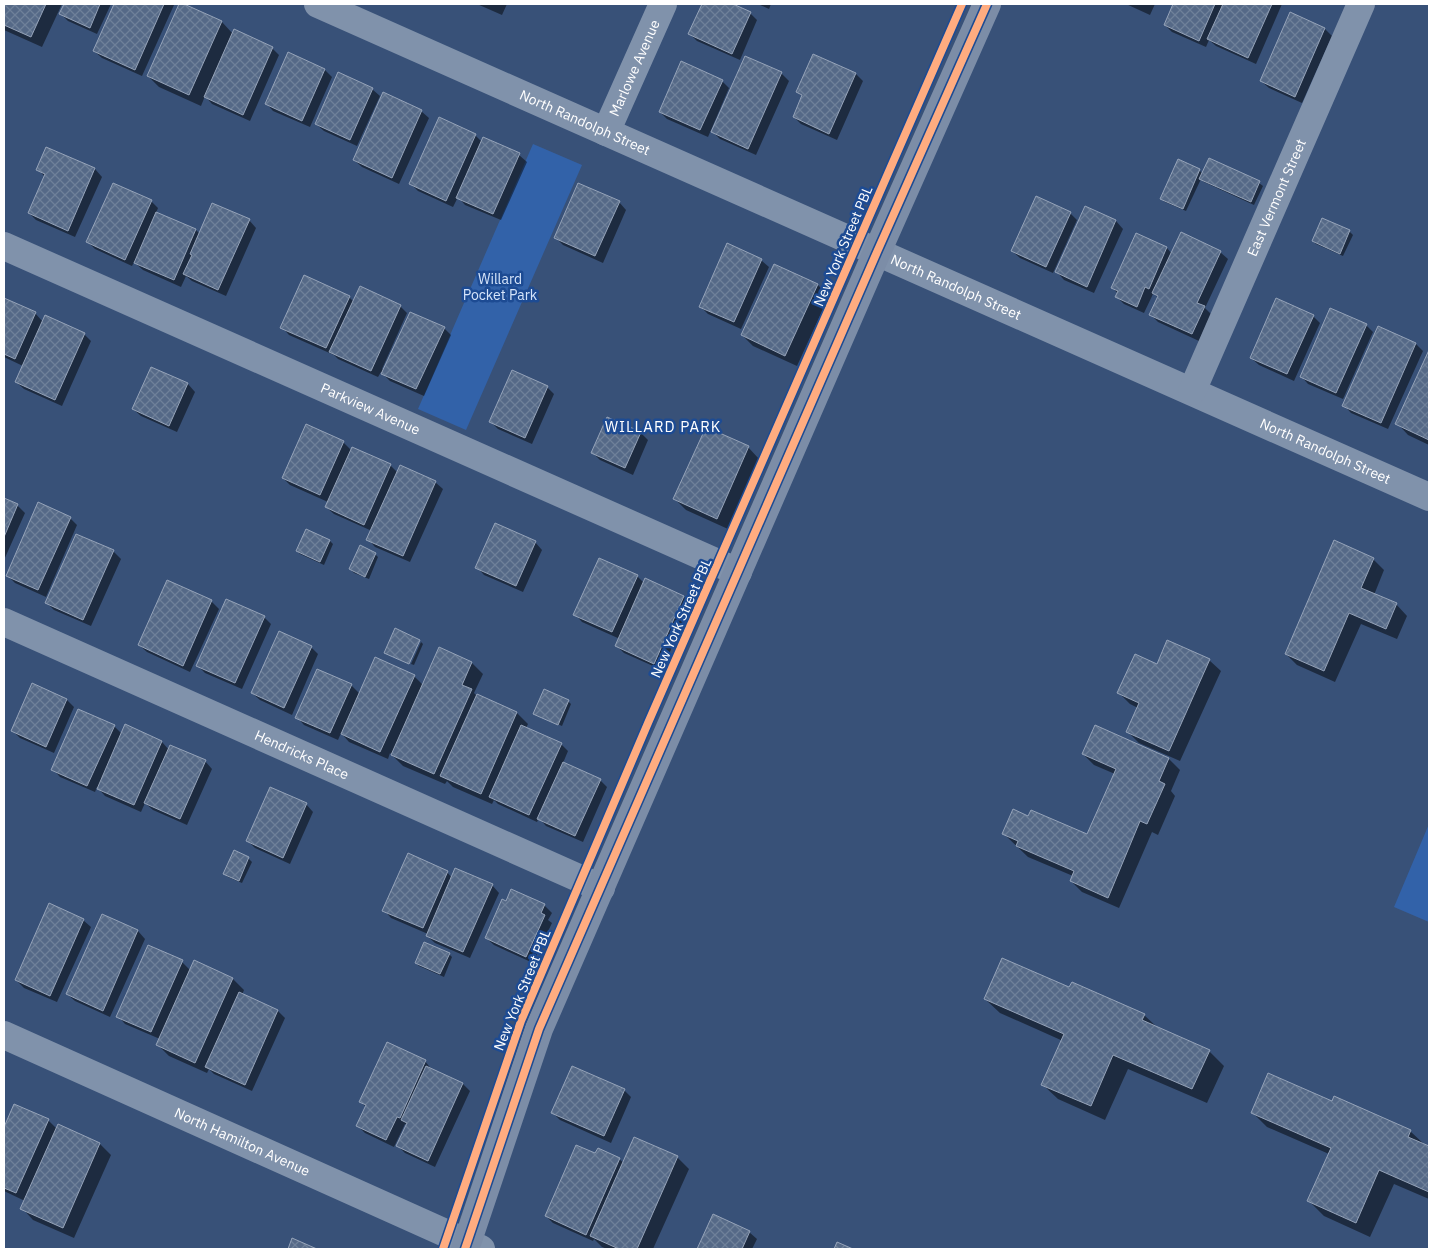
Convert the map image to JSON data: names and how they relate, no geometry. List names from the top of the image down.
{
  "streets": {
    "street": [
      "Marlowe Avenue",
      "North Randolph Street",
      "East Vermont Street",
      "Parkview Avenue",
      "Hendricks Place",
      "North Hamilton Avenue"
    ],
    "cycle path": ["New York Street PBL"]
  },
  "crossings": [
    ["Marlowe Avenue", "North Randolph Street"],
    ["North Randolph Street", "East Vermont Street"]
  ],
  "districts": ["WILLARD PARK"],
  "parks": ["Willard Pocket Park"]
}
